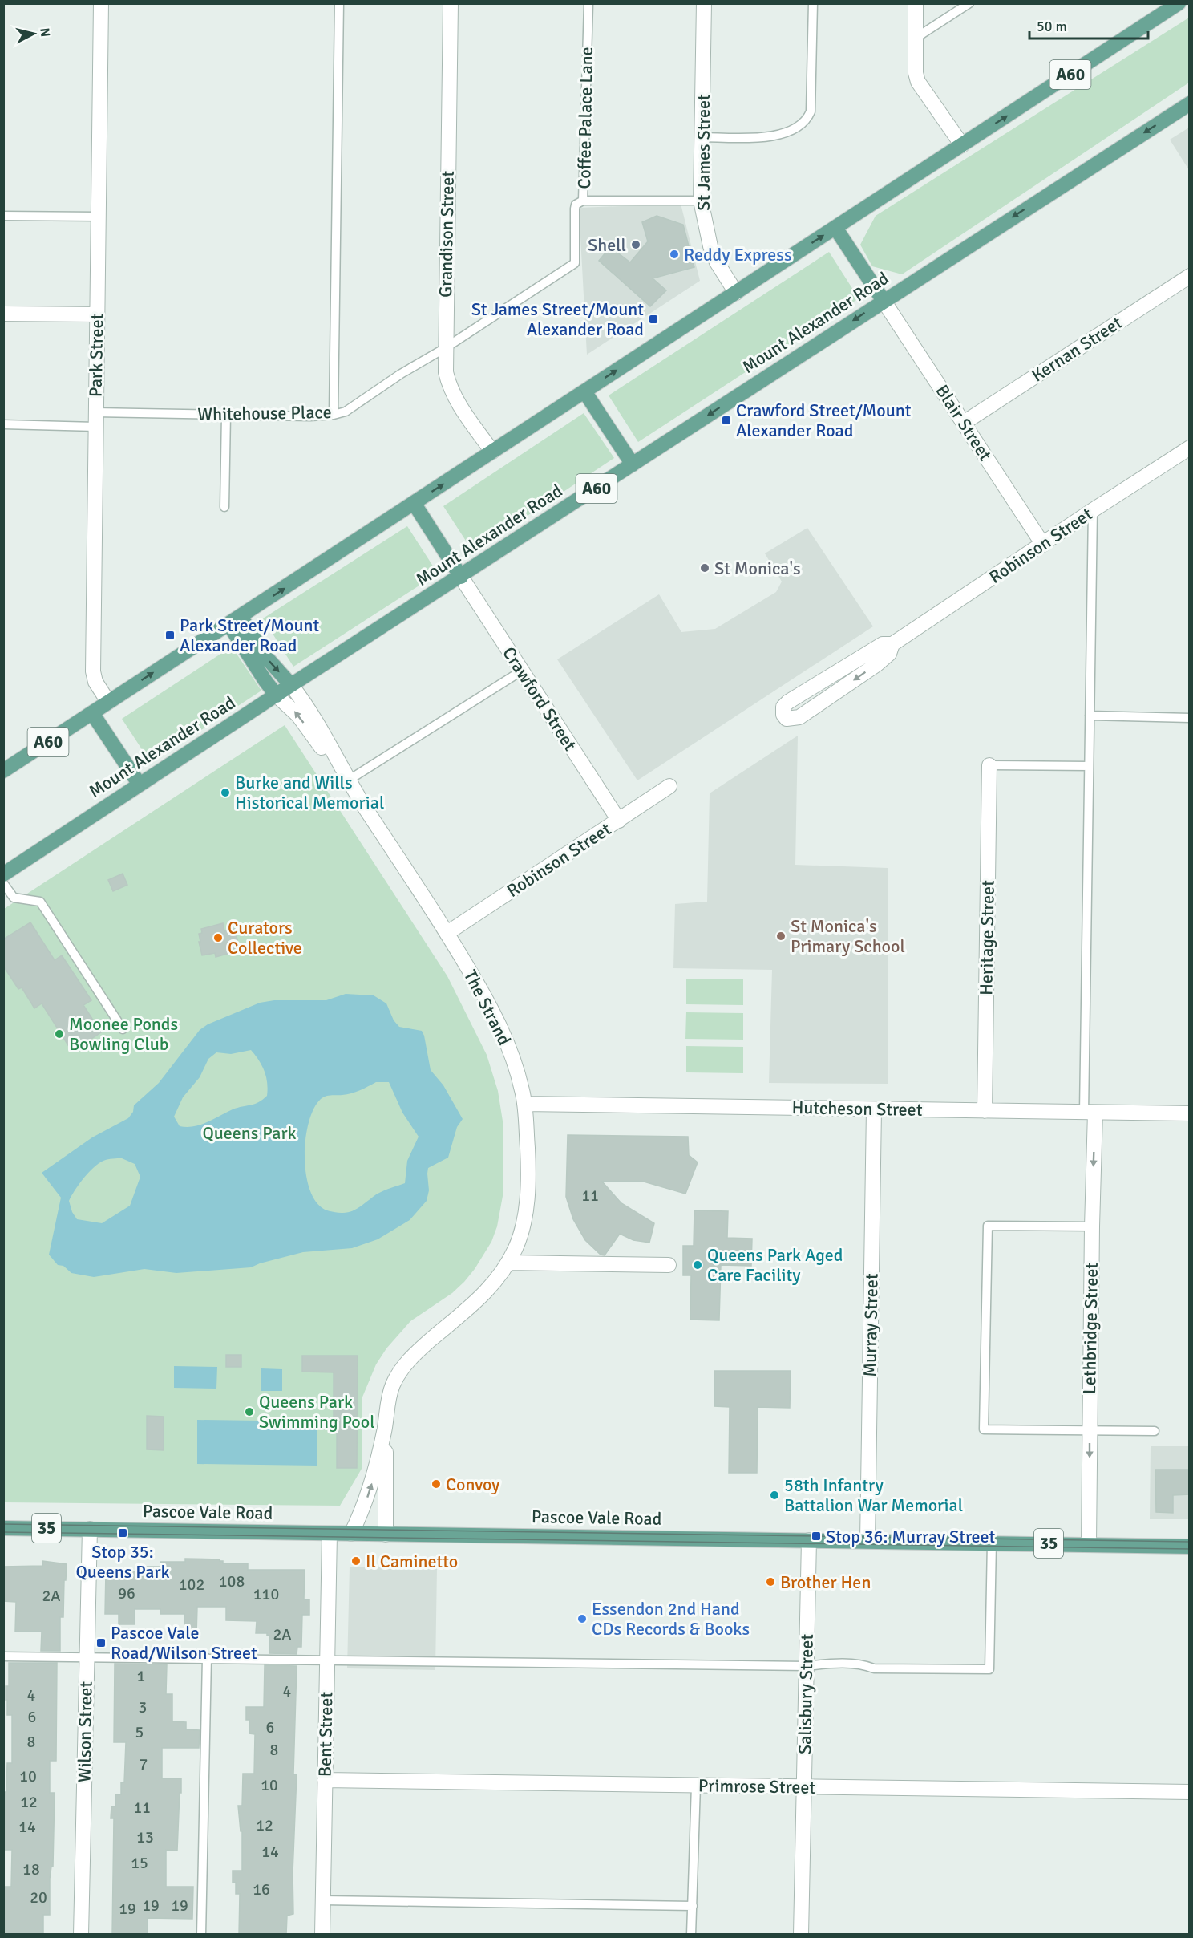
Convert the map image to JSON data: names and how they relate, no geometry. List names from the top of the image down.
{
  "streets": {
    "main road": [
      "A60",
      "Mount Alexander Road",
      "Pascoe Vale Road",
      "35"
    ],
    "street": [
      "St James Street",
      "Grandison Street",
      "Kernan Street",
      "Park Street",
      "Blair Street",
      "Robinson Street",
      "Crawford Street",
      "Heritage Street",
      "The Strand",
      "Hutcheson Street",
      "Murray Street",
      "Lethbridge Street",
      "Salisbury Street",
      "Wilson Street",
      "Bent Street",
      "Primrose Street"
    ],
    "lane": ["Coffee Palace Lane", "Whitehouse Place"]
  },
  "crossings": [
    ["A60", "St James Street"],
    ["A60", "Grandison Street"],
    ["A60", "Park Street"],
    ["Coffee Palace Lane", "St James Street"],
    ["Coffee Palace Lane", "Whitehouse Place"],
    ["Grandison Street", "Whitehouse Place"],
    ["Mount Alexander Road", "Blair Street"],
    ["Mount Alexander Road", "Crawford Street"],
    ["Mount Alexander Road", "The Strand"],
    ["Kernan Street", "Blair Street"],
    ["Park Street", "Whitehouse Place"],
    ["Blair Street", "Robinson Street"],
    ["Robinson Street", "Crawford Street"],
    ["Robinson Street", "The Strand"],
    ["Heritage Street", "Hutcheson Street"],
    ["The Strand", "Hutcheson Street"],
    ["The Strand", "Pascoe Vale Road"],
    ["Hutcheson Street", "Murray Street"],
    ["Hutcheson Street", "Lethbridge Street"],
    ["Murray Street", "Pascoe Vale Road"],
    ["Lethbridge Street", "Pascoe Vale Road"],
    ["Pascoe Vale Road", "Salisbury Street"],
    ["Pascoe Vale Road", "Wilson Street"],
    ["Pascoe Vale Road", "Bent Street"],
    ["Salisbury Street", "Primrose Street"],
    ["Bent Street", "Primrose Street"]
  ],
  "one_way": ["Lethbridge Street"],
  "parks": ["Queens Park"],
  "places": {
    "other": [
      "Shell",
      "Reddy Express",
      "St Monica's",
      "Burke and Wills Historical Memorial",
      "St Monica's Primary School",
      "Curators Collective",
      "Moonee Ponds Bowling Club",
      "Queens Park Aged Care Facility",
      "Queens Park Swimming Pool",
      "Convoy",
      "58th Infantry Battalion War Memorial",
      "Il Caminetto",
      "Brother Hen",
      "Essendon 2nd Hand CDs Records & Books"
    ],
    "transit": [
      "St James Street/Mount Alexander Road",
      "Crawford Street/Mount Alexander Road",
      "Park Street/Mount Alexander Road",
      "Stop 35: Queens Park",
      "Stop 36: Murray Street",
      "Pascoe Vale Road/Wilson Street"
    ]
  },
  "house_numbers": [
    "11",
    "108",
    "102",
    "96",
    "110",
    "2A",
    "2A",
    "1",
    "4",
    "4",
    "3",
    "6",
    "6",
    "5",
    "8",
    "8",
    "7",
    "10",
    "10",
    "12",
    "11",
    "12",
    "14",
    "13",
    "14",
    "15",
    "18",
    "16",
    "20",
    "19",
    "19",
    "19"
  ],
  "scale_bar": "50 m",
  "north": "right"
}
